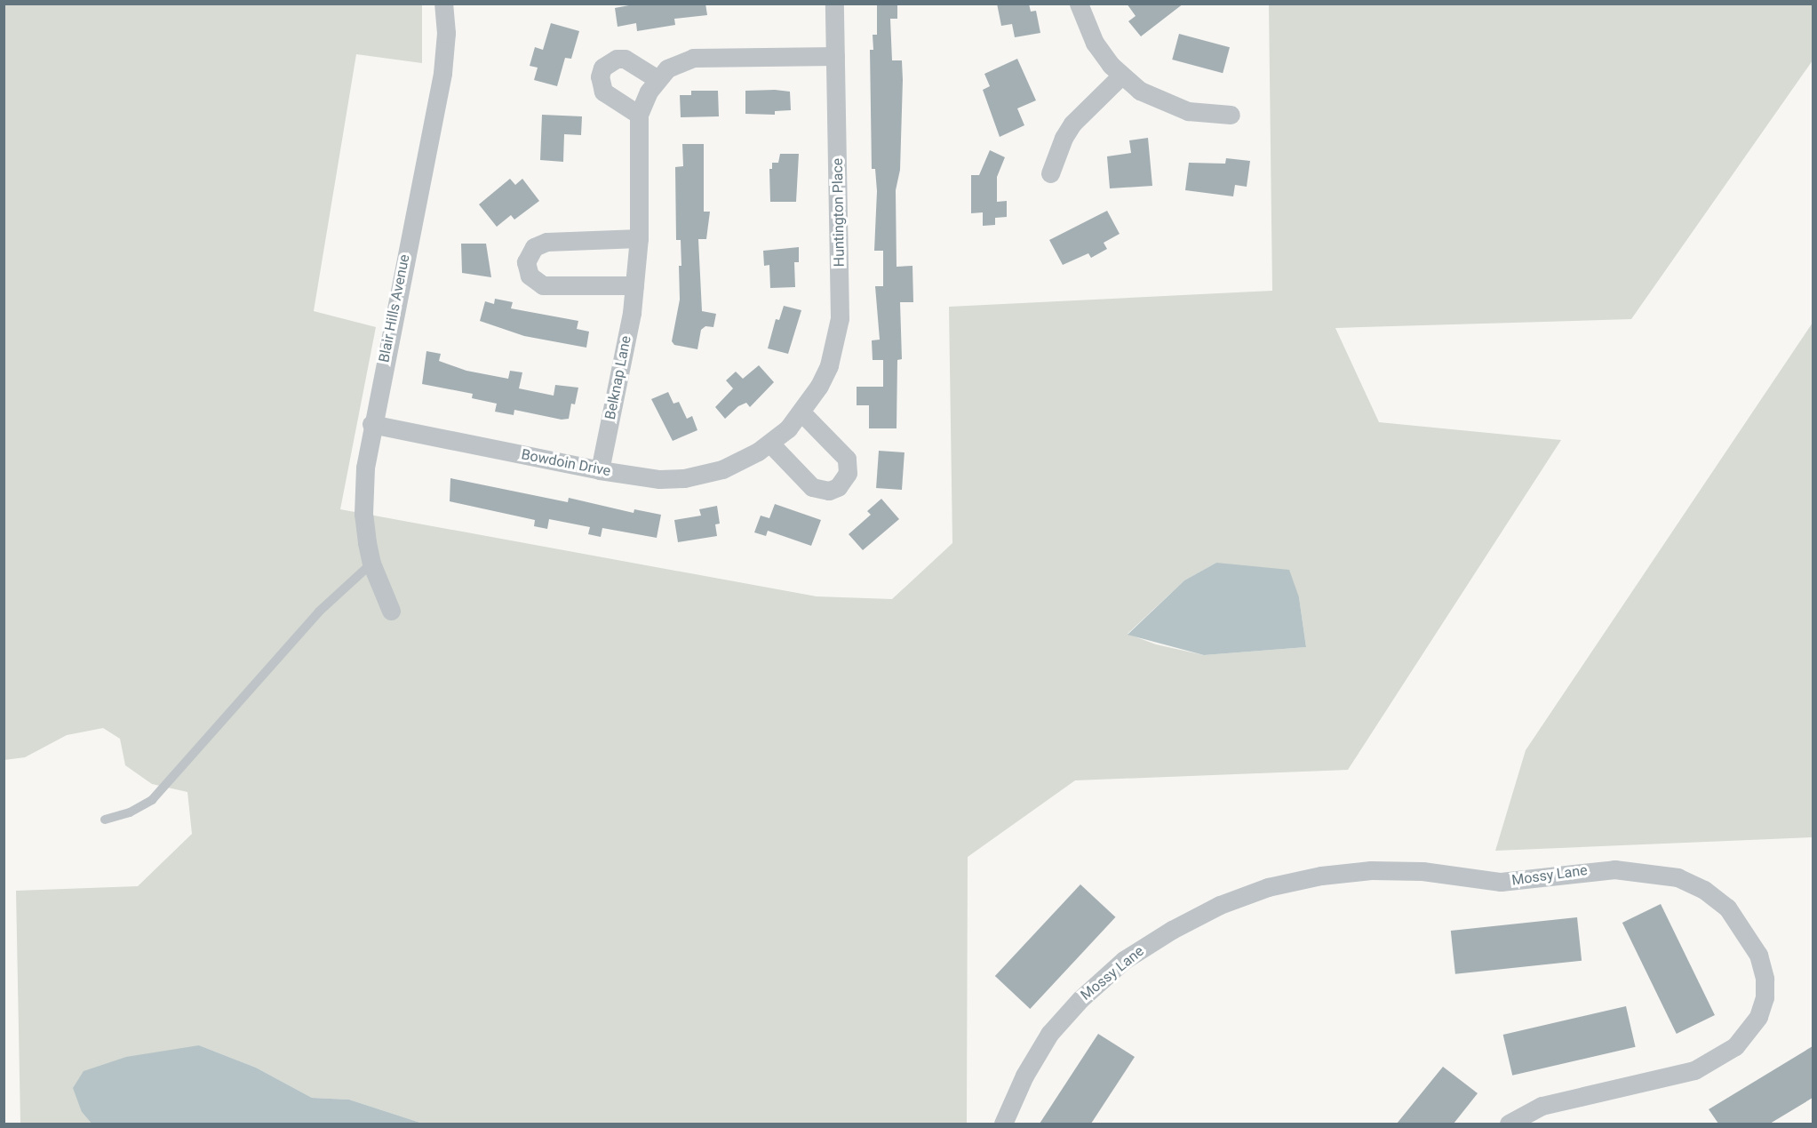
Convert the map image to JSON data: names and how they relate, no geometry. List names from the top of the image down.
{
  "streets": {
    "street": [
      "Huntington Place",
      "Blair Hills Avenue",
      "Belknap Lane",
      "Bowdoin Drive",
      "Mossy Lane"
    ]
  },
  "crossings": [
    ["Huntington Place", "Belknap Lane"],
    ["Huntington Place", "Bowdoin Drive"],
    ["Blair Hills Avenue", "Bowdoin Drive"],
    ["Belknap Lane", "Bowdoin Drive"]
  ]
}
